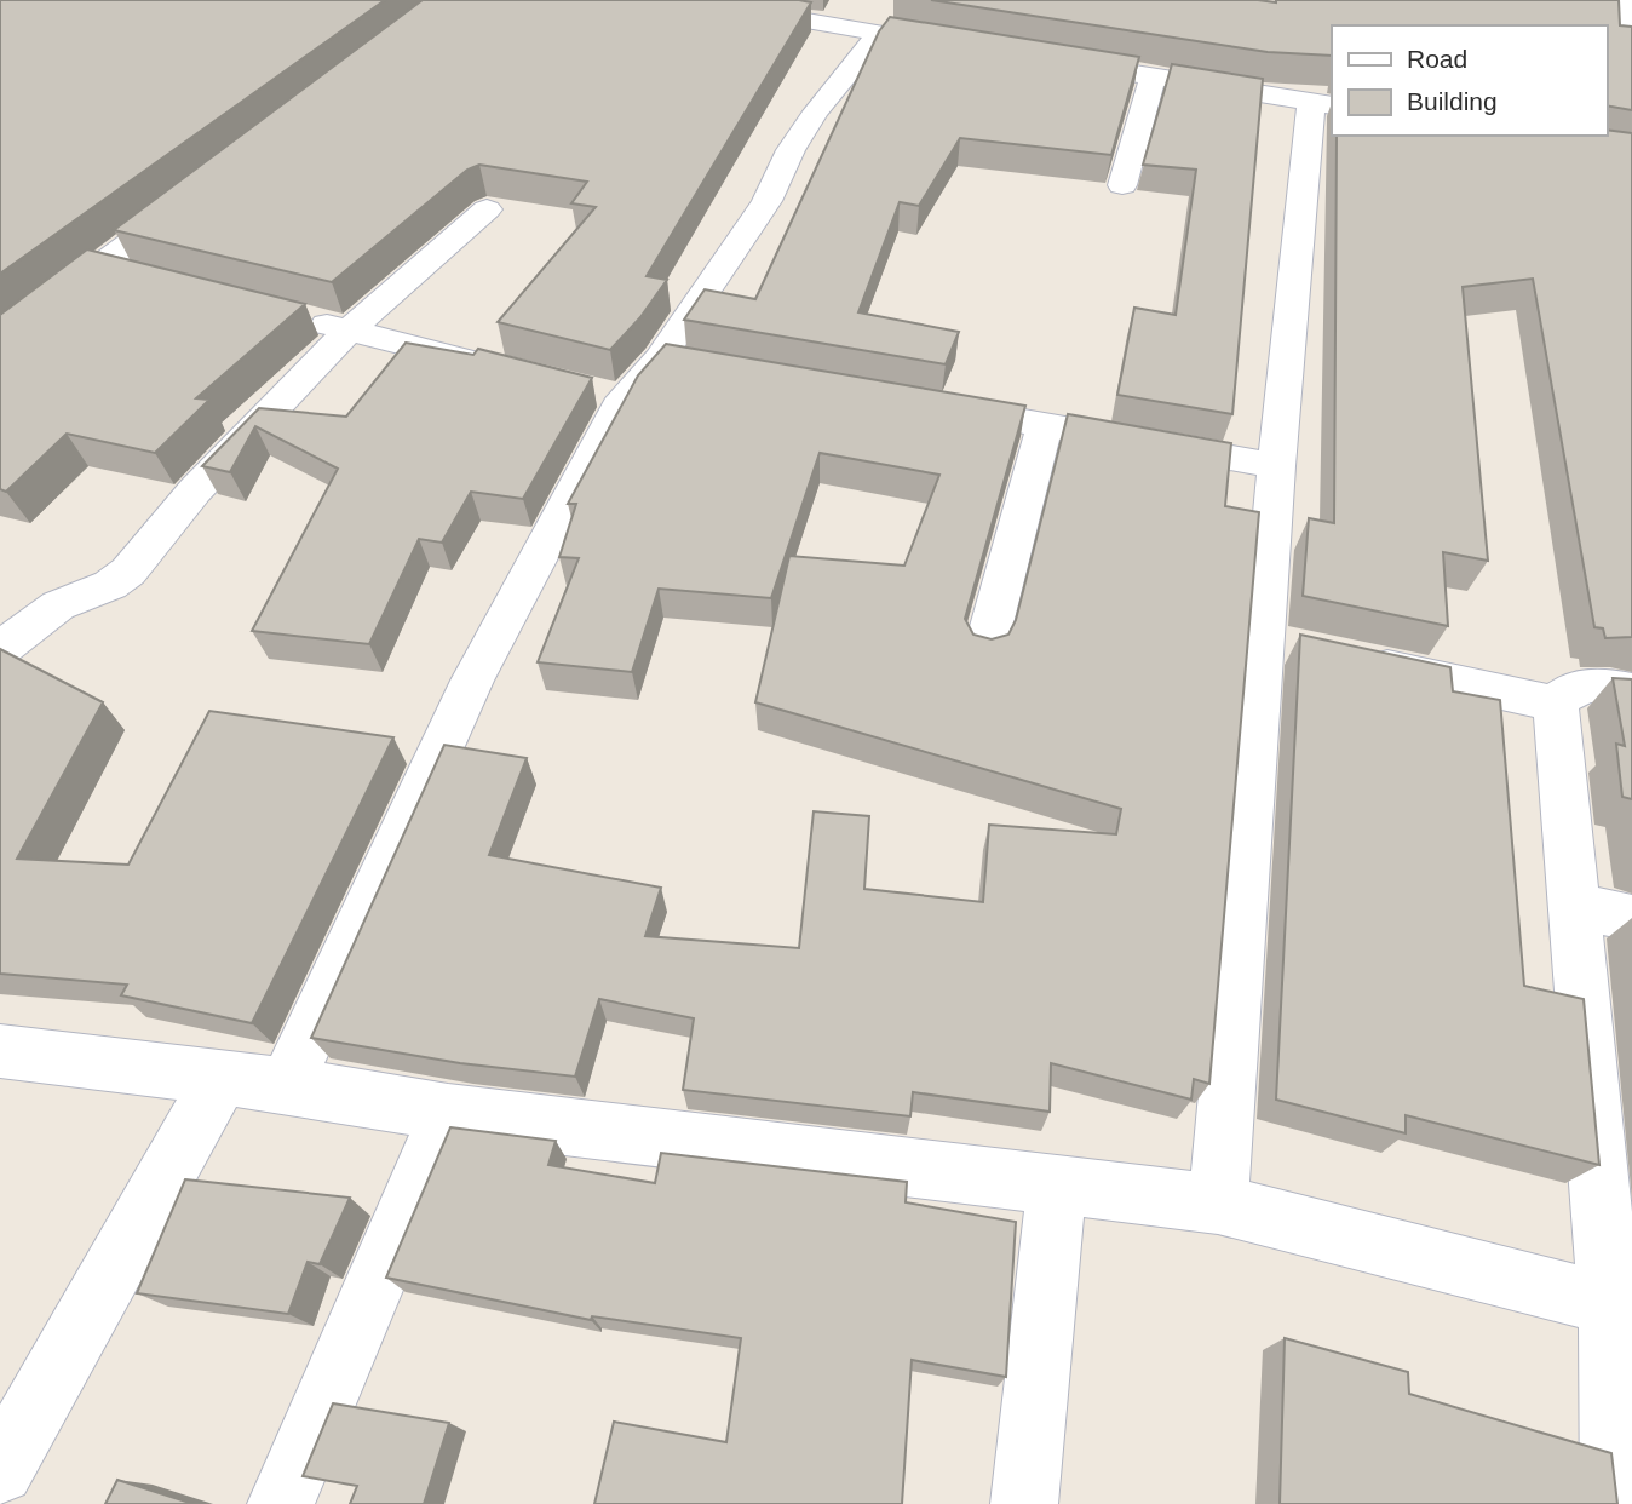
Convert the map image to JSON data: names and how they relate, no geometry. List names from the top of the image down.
{
  "legend": ["Road", "Building"]
}
